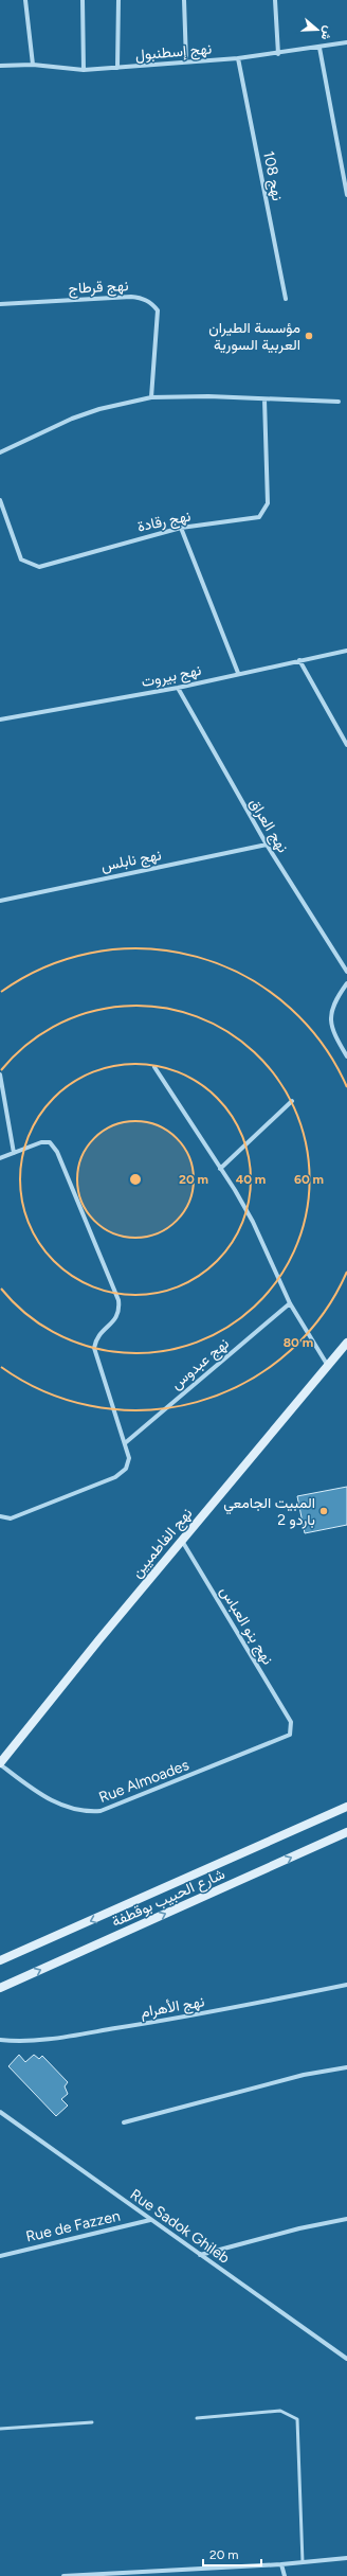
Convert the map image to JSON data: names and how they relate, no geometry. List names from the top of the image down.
{
  "streets": {
    "main road": ["نهج الفاطميين", "شارع الحبيب بوقطفة"],
    "street": [
      "نهج إسطنبول",
      "نهج 108",
      "نهج قرطاج",
      "نهج رقادة",
      "نهج بيروت",
      "نهج العراق",
      "نهج نابلس",
      "نهج عبدوس",
      "نهج بنو العباس",
      "Rue Almoades",
      "نهج الأهرام",
      "Rue de Fazzen",
      "Rue Sadok Ghileb"
    ]
  },
  "crossings": [
    ["نهج إسطنبول", "نهج 108"],
    ["نهج بيروت", "نهج العراق"],
    ["نهج العراق", "نهج نابلس"],
    ["نهج الفاطميين", "نهج بنو العباس"],
    ["نهج الفاطميين", "Rue Almoades"],
    ["نهج بنو العباس", "Rue Almoades"],
    ["Rue de Fazzen", "Rue Sadok Ghileb"]
  ],
  "places": ["مؤسسة الطيران العربية السورية", "المبيت الجامعي باردو 2"],
  "scale_bar": "20 m",
  "north": "right",
  "rings": [
    "20 m",
    "40 m",
    "60 m",
    "80 m"
  ]
}
